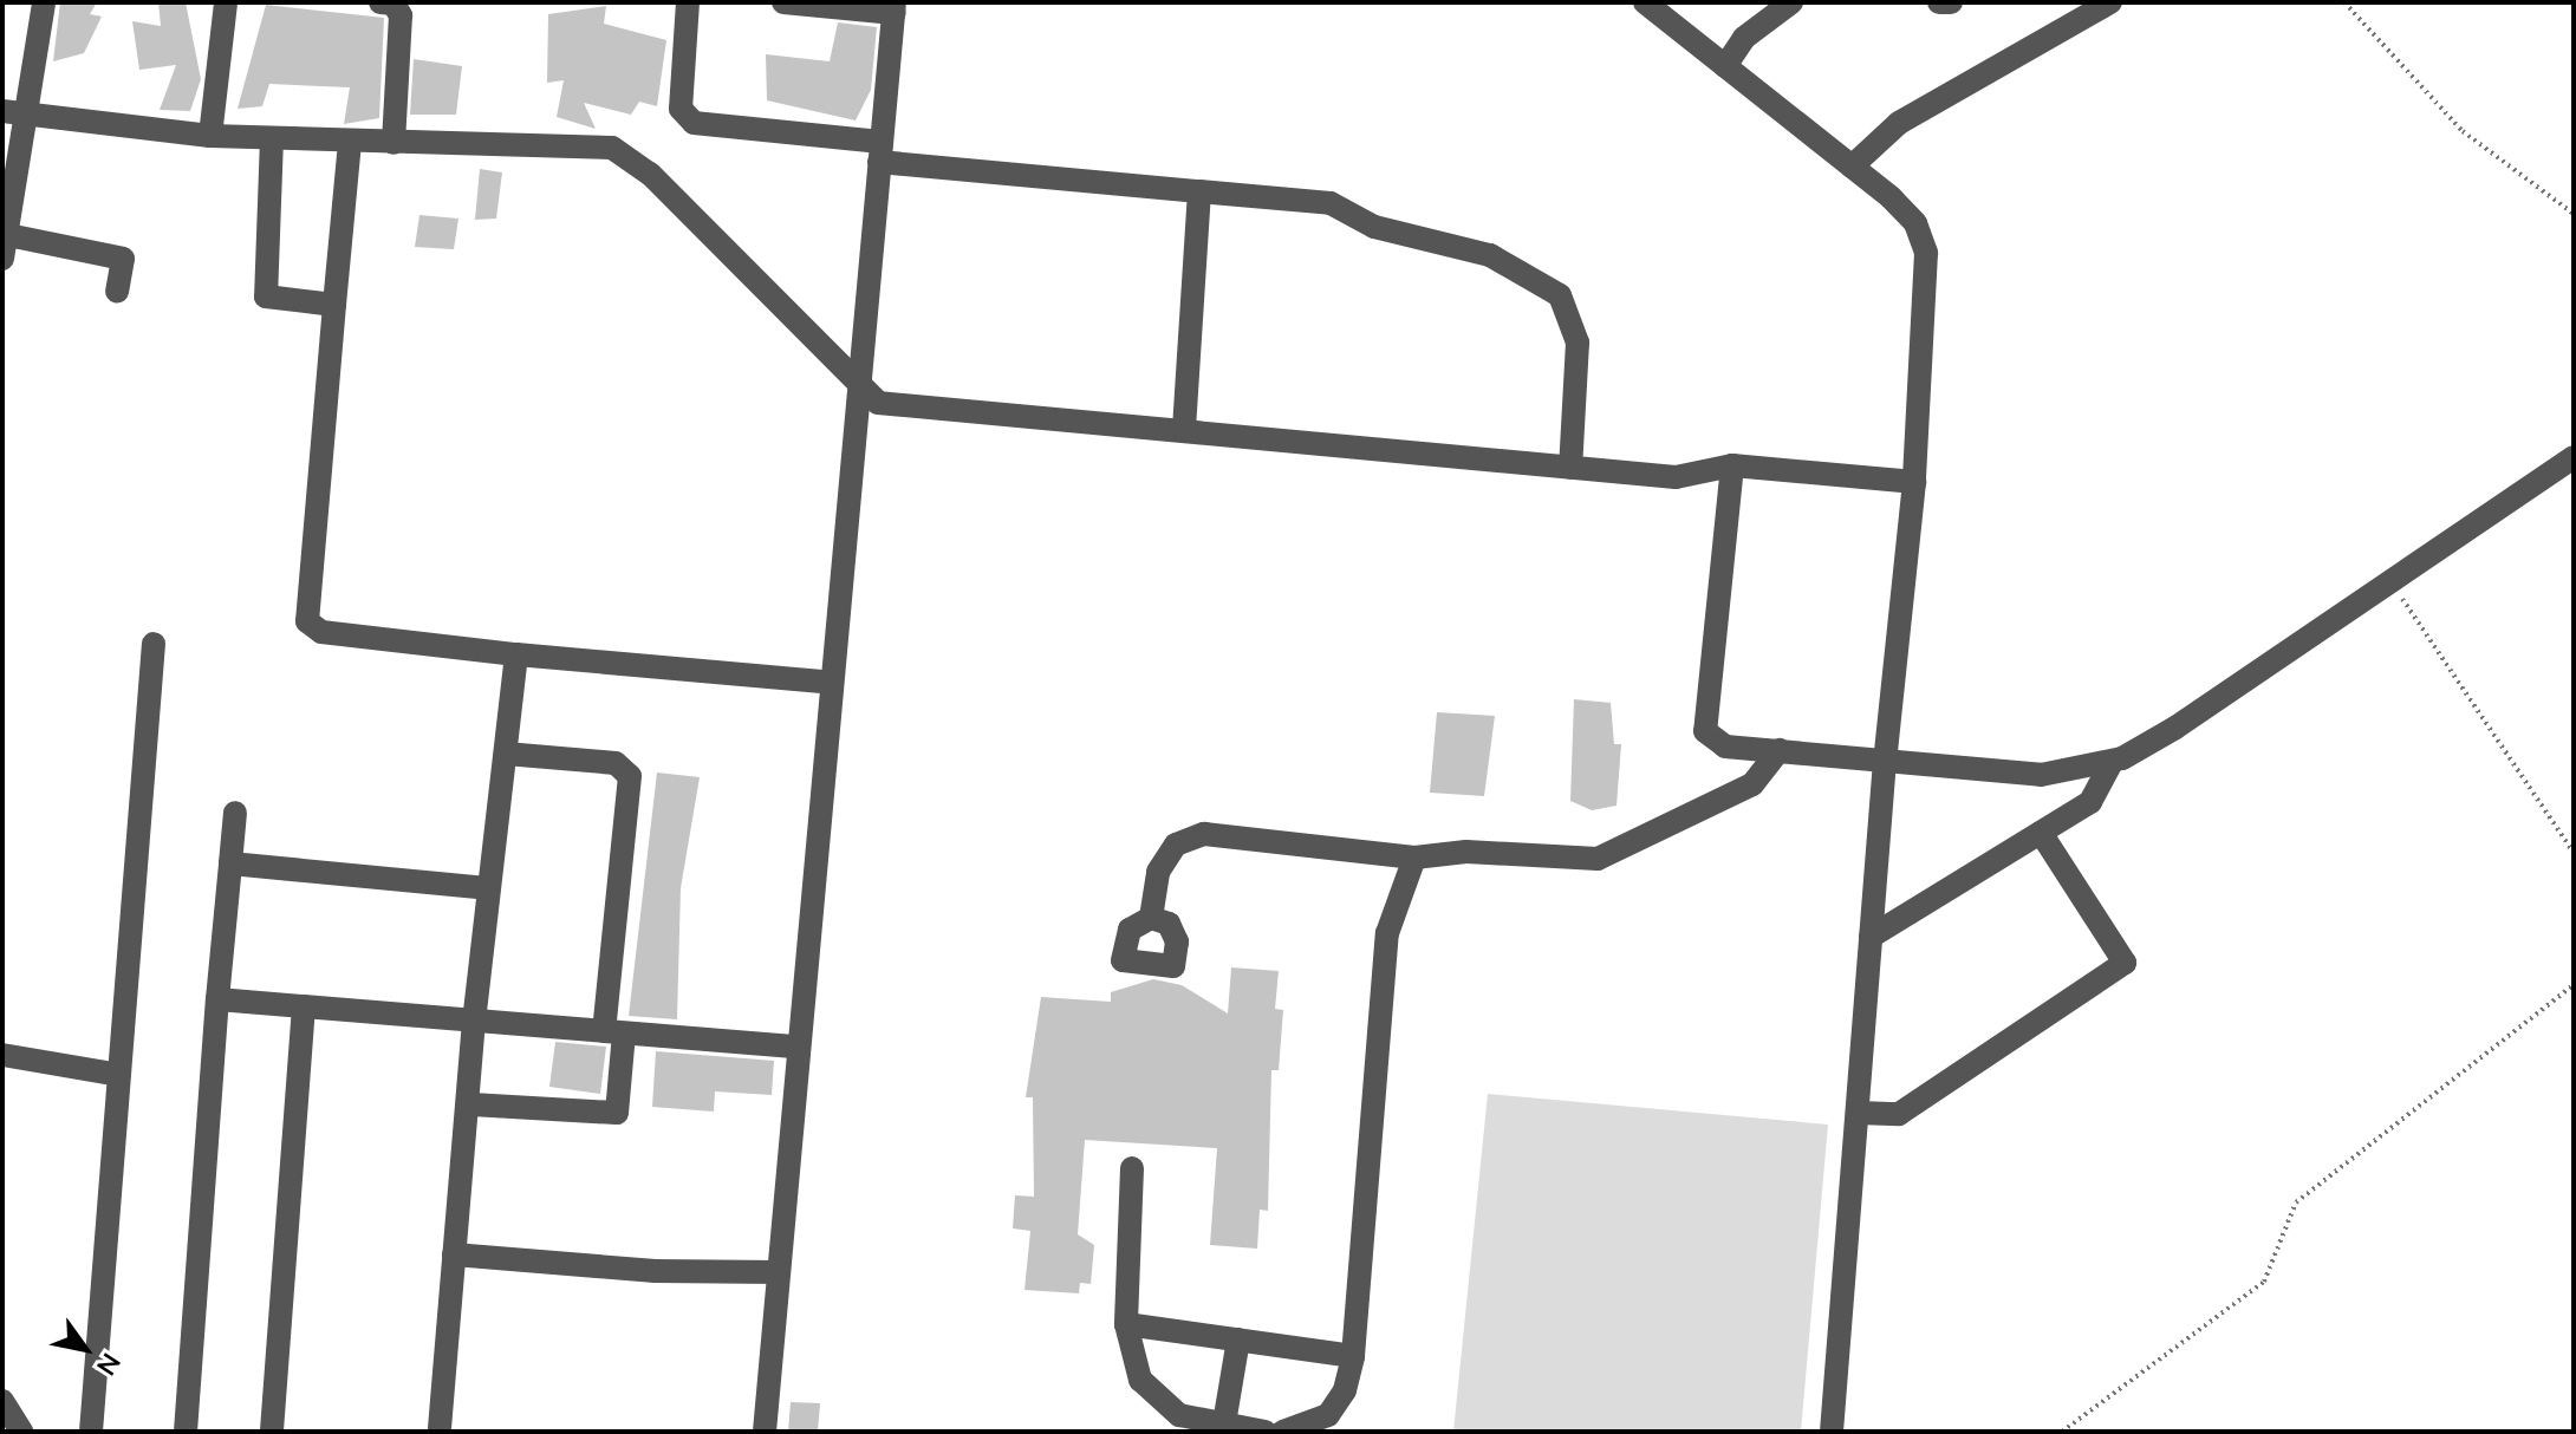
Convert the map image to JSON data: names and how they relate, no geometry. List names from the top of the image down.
{
  "north": "bottom right"
}
